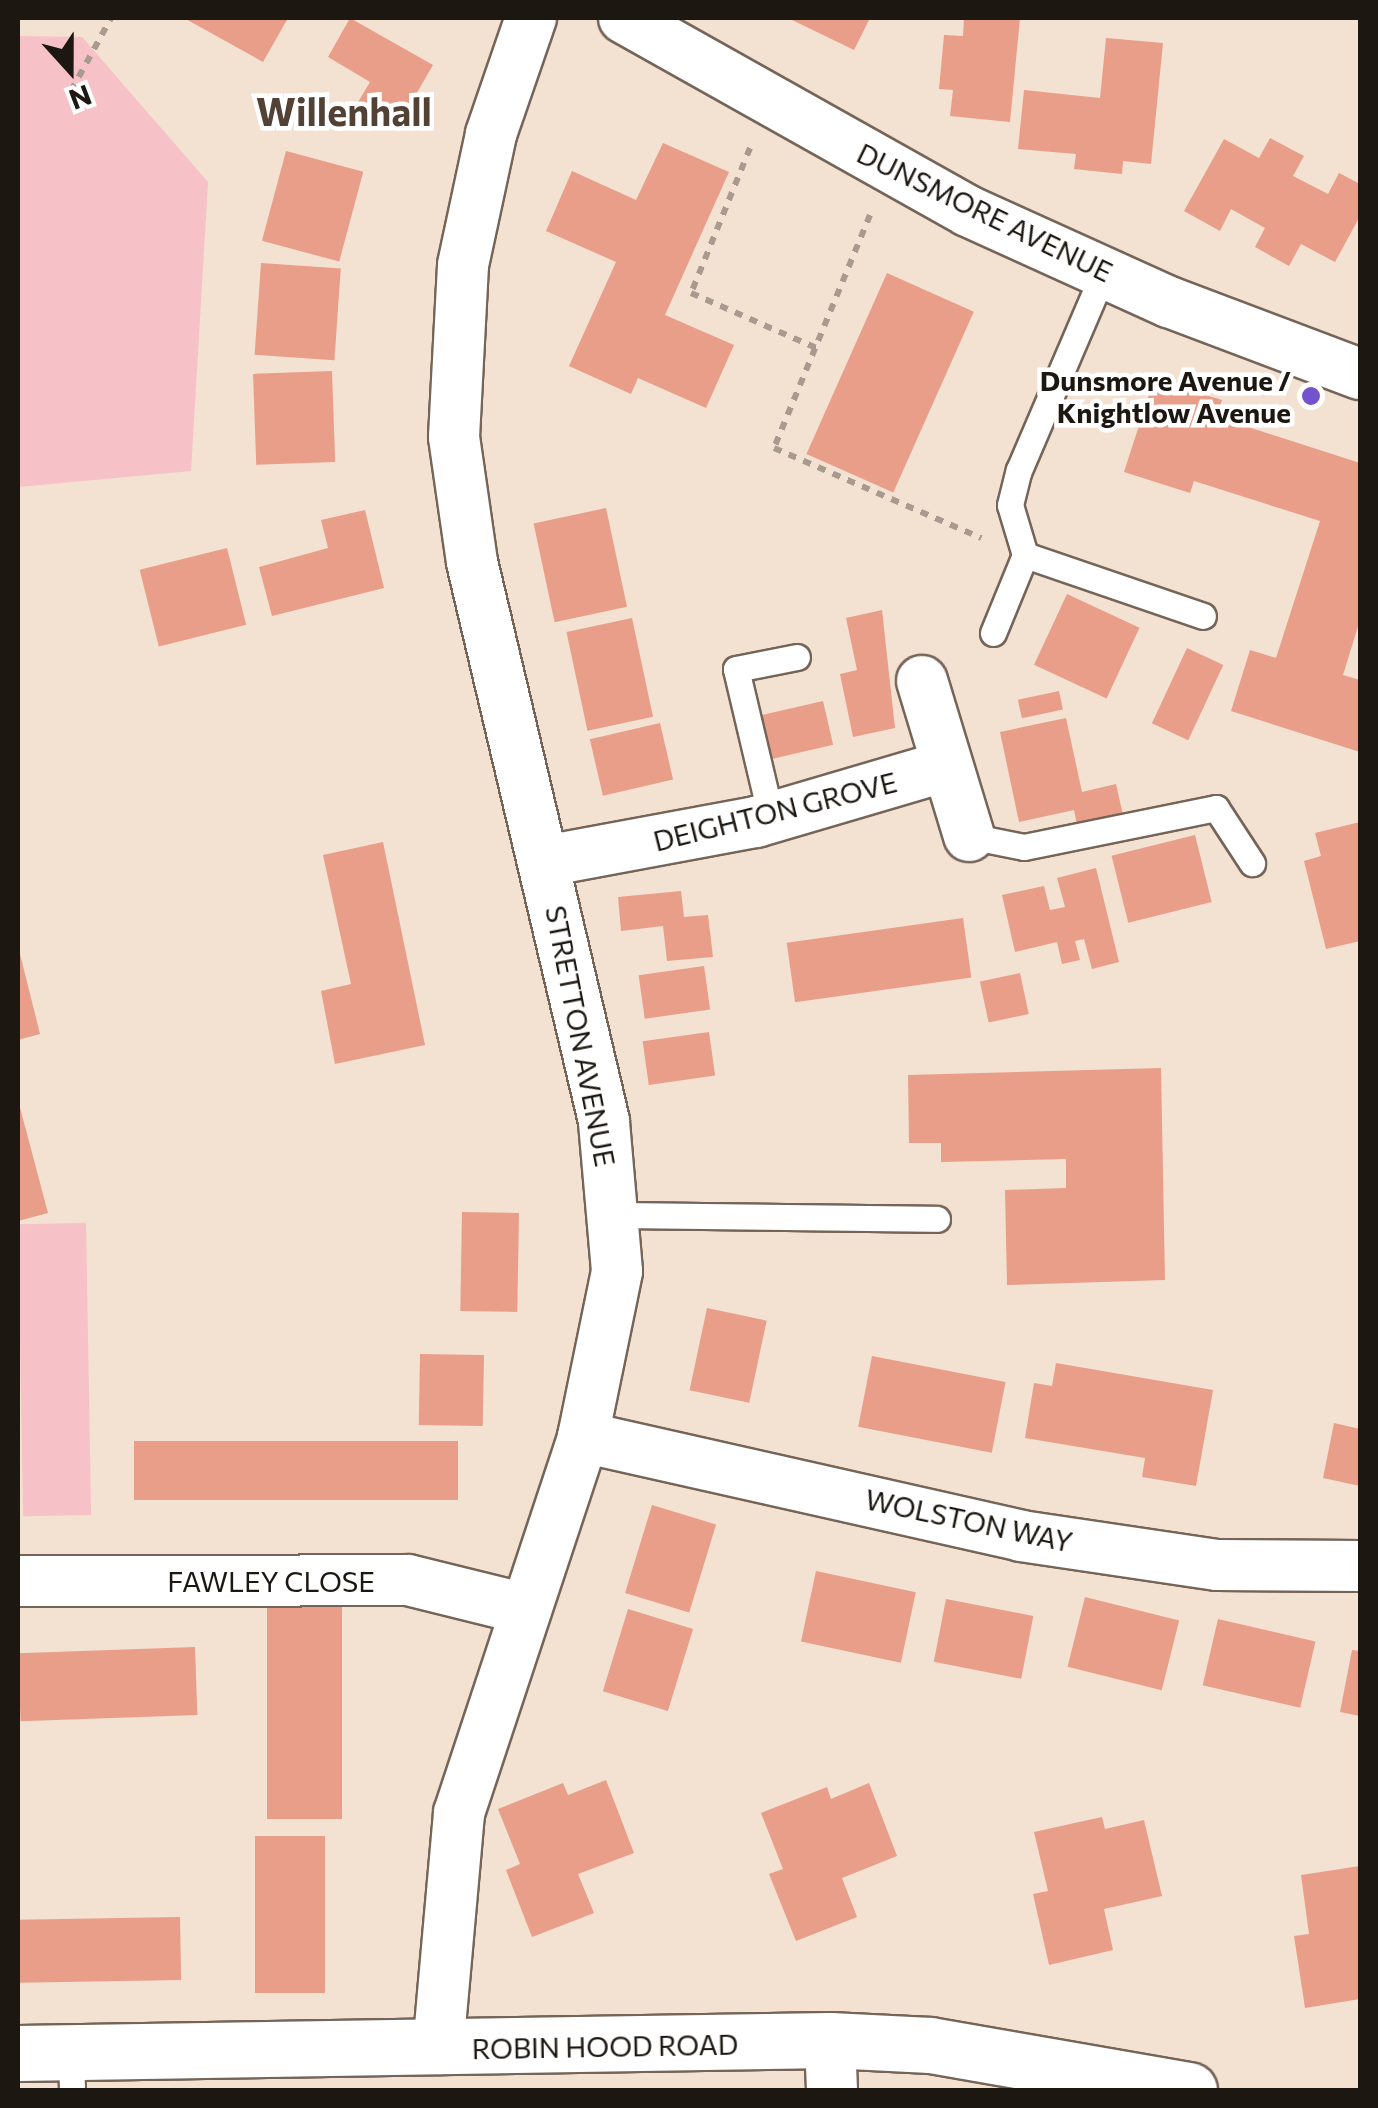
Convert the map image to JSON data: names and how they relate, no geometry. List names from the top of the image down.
{
  "streets": {
    "street": [
      "DUNSMORE AVENUE",
      "DEIGHTON GROVE",
      "STRETTON AVENUE",
      "WOLSTON WAY",
      "FAWLEY CLOSE",
      "ROBIN HOOD ROAD"
    ]
  },
  "crossings": [
    ["DEIGHTON GROVE", "STRETTON AVENUE"],
    ["STRETTON AVENUE", "WOLSTON WAY"],
    ["STRETTON AVENUE", "FAWLEY CLOSE"],
    ["STRETTON AVENUE", "ROBIN HOOD ROAD"]
  ],
  "districts": ["Willenhall"],
  "places": ["Dunsmore Avenue / Knightlow Avenue"],
  "north": "bottom"
}
